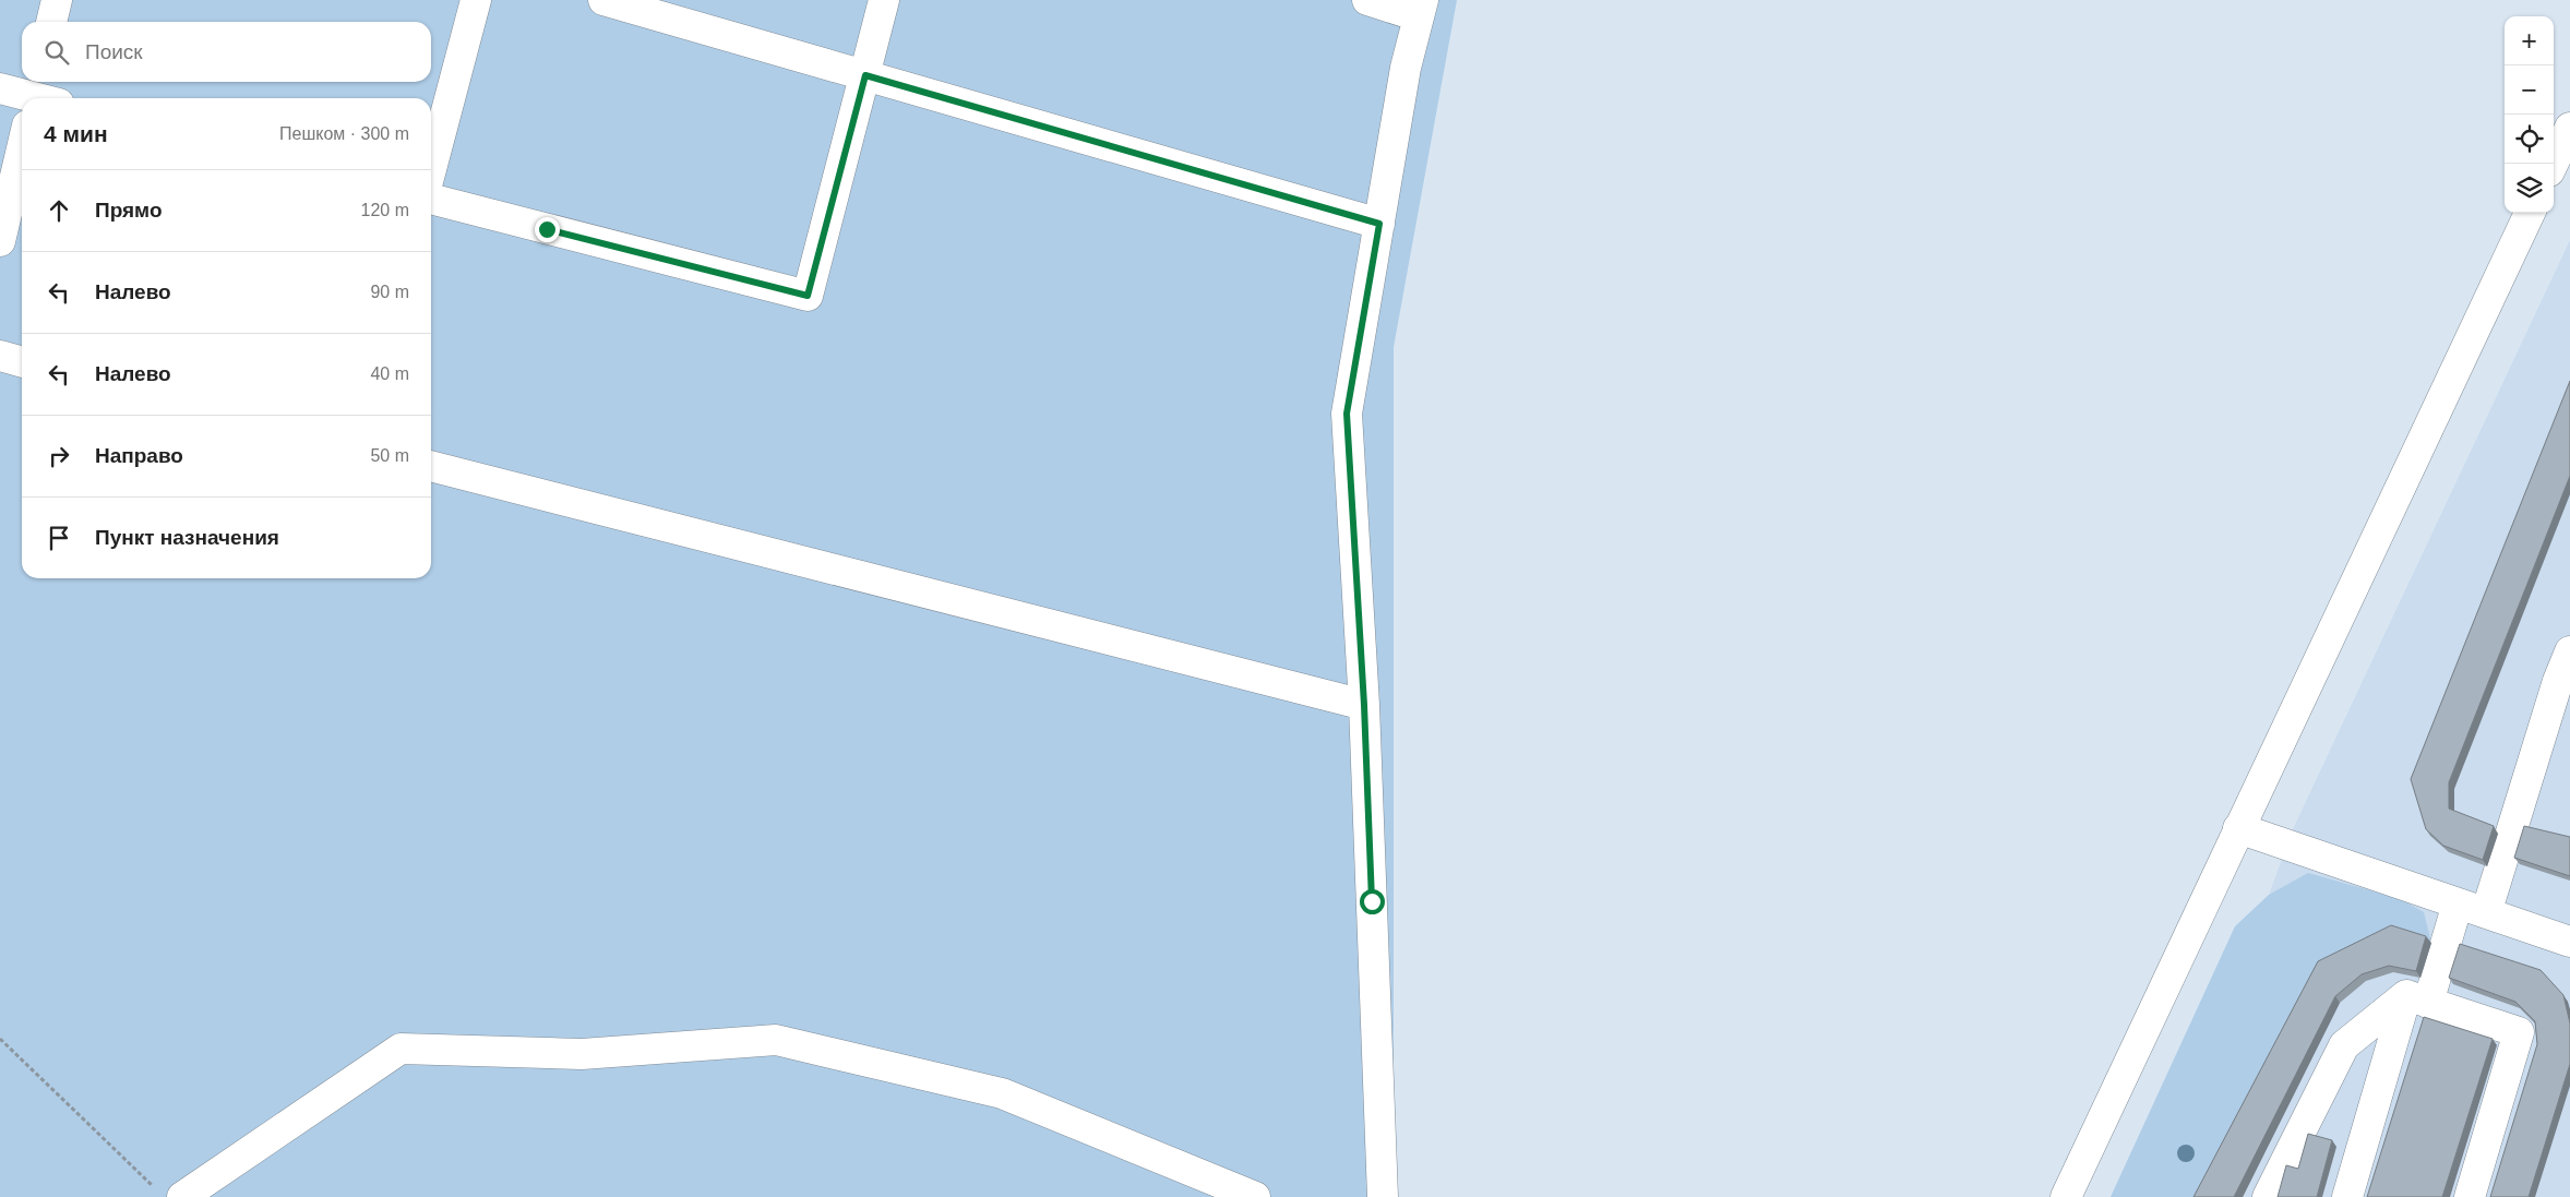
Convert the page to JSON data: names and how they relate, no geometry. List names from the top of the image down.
{
  "page": {
    "map_buttons": ["+", "−"],
    "search": "Поиск",
    "heading": ["4 мин", "Пешком · 300 m"],
    "list": [
      ["Прямо", "120 m"],
      ["Налево", "90 m"],
      ["Налево", "40 m"],
      ["Направо", "50 m"],
      "Пункт назначения"
    ]
  }
}
